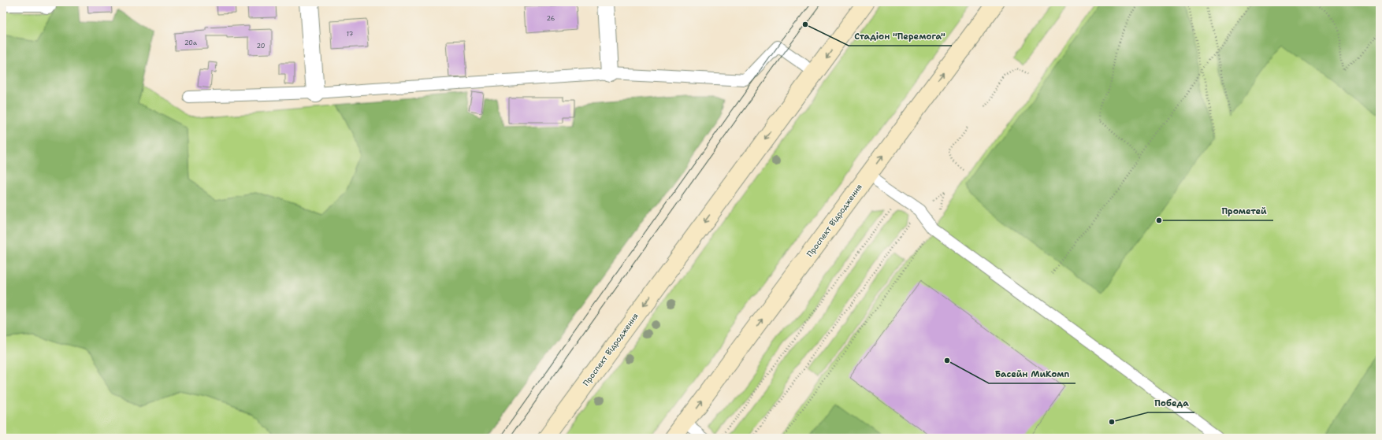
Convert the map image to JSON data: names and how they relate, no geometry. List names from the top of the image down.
{
  "streets": {
    "main road": ["Проспект Відродження"]
  },
  "places": [
    "Стадіон \"Перемога\"",
    "Прометей",
    "Басейн МиКомп",
    "Победа"
  ],
  "house_numbers": [
    "26",
    "17",
    "20а",
    "20"
  ]
}
